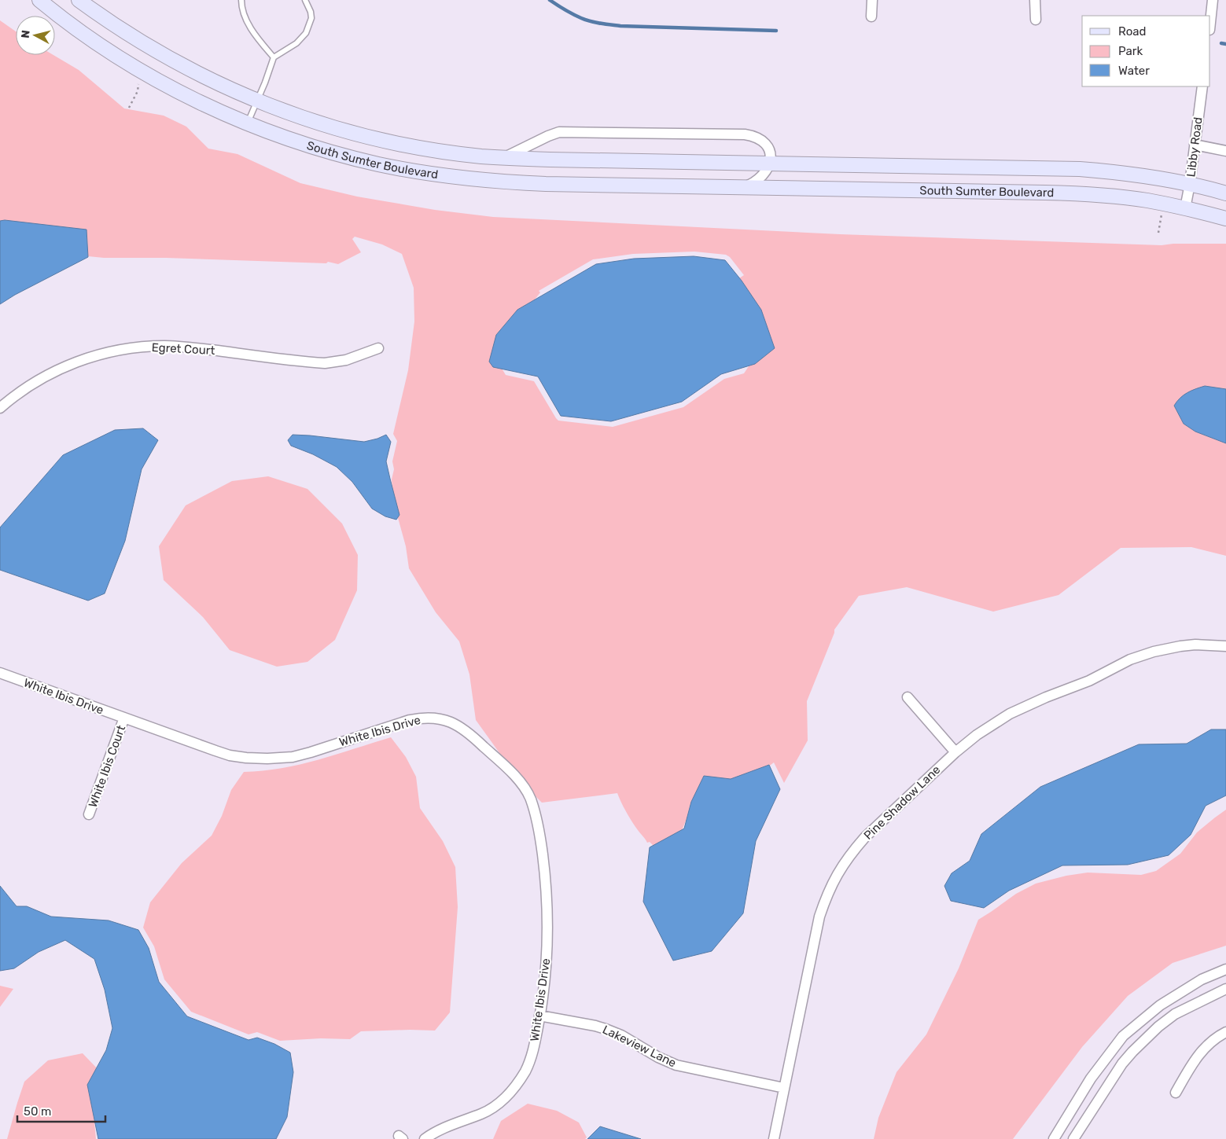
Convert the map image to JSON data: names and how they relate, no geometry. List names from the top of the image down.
{
  "streets": {
    "main road": ["South Sumter Boulevard"],
    "street": [
      "Libby Road",
      "Egret Court",
      "White Ibis Drive",
      "White Ibis Court",
      "Pine Shadow Lane",
      "Lakeview Lane"
    ]
  },
  "crossings": [
    ["Libby Road", "South Sumter Boulevard"],
    ["White Ibis Drive", "White Ibis Court"],
    ["White Ibis Drive", "Lakeview Lane"],
    ["Pine Shadow Lane", "Lakeview Lane"]
  ],
  "legend": ["Road", "Park", "Water"],
  "scale_bar": "50 m",
  "north": "left"
}
